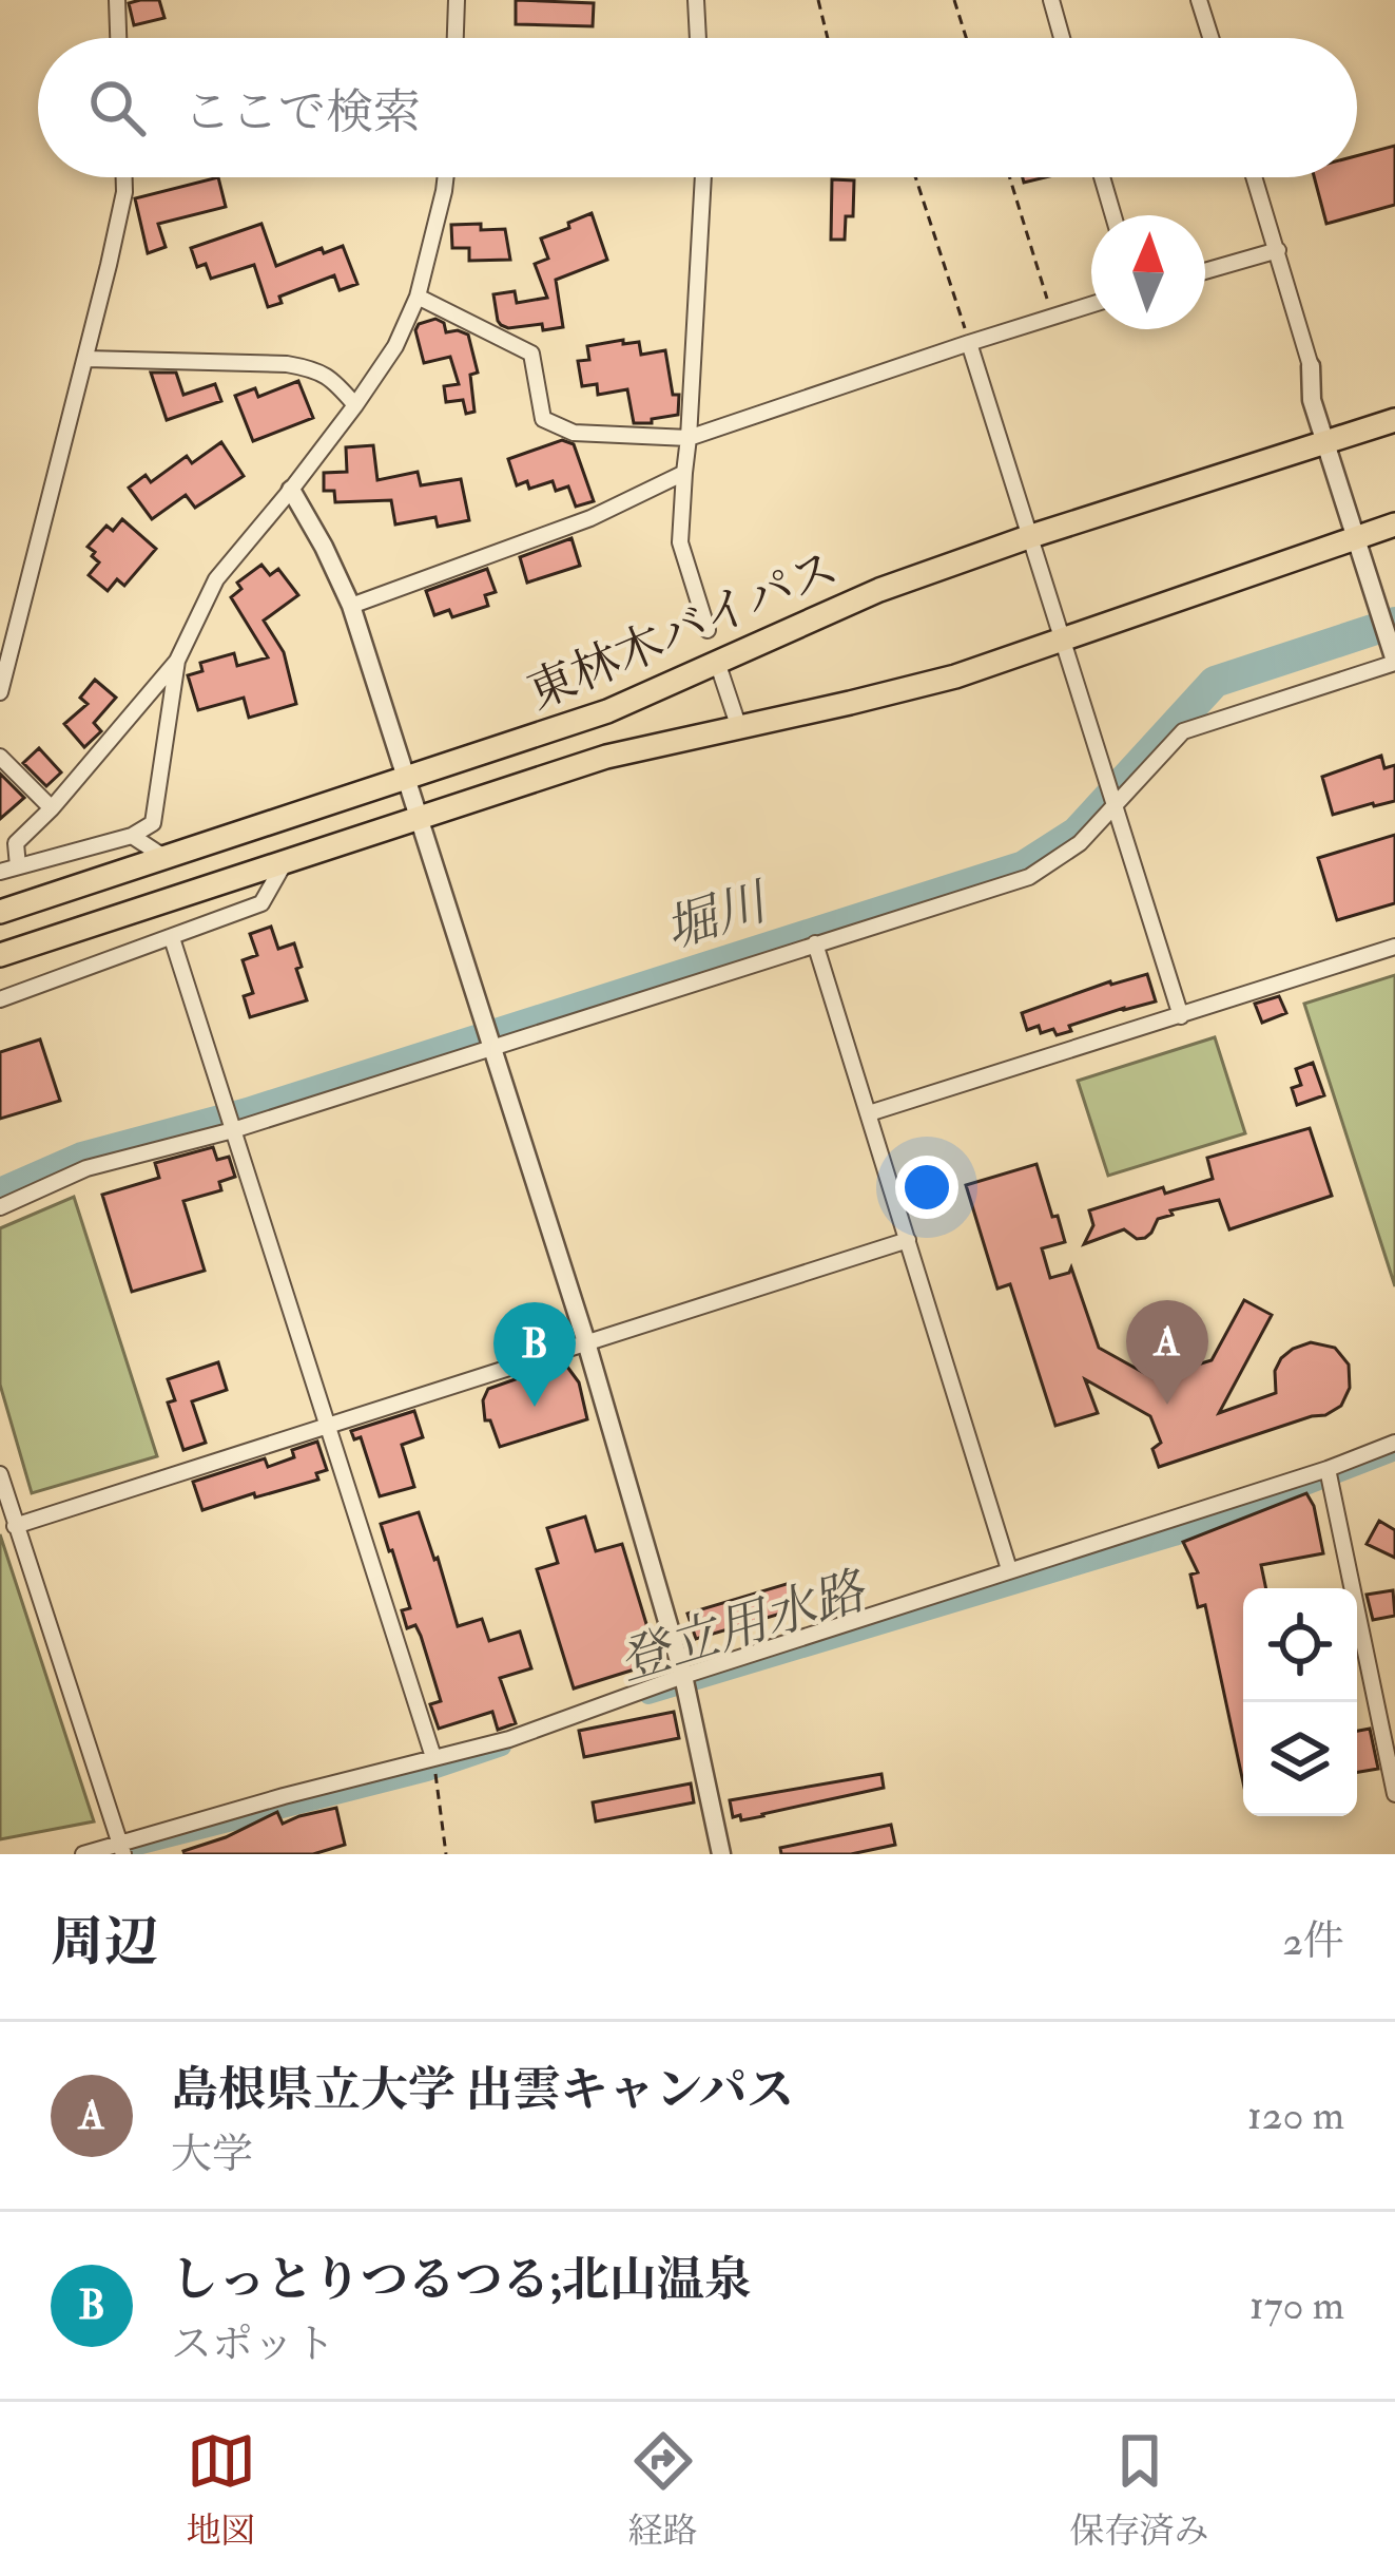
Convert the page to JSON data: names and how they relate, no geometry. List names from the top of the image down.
{
  "streets": {
    "highway": ["東林木バイパス"]
  },
  "water": ["堀川", "登立用水路"],
  "north": "top",
  "page": {
    "search": "ここで検索",
    "pins": ["A", "B"],
    "heading": ["周辺", "2件"],
    "list": [
      {
        "mark": "A",
        "name": "島根県立大学 出雲キャンパス",
        "note": "大学",
        "value": "120 m"
      },
      {
        "mark": "B",
        "name": "しっとりつるつる;北山温泉",
        "note": "スポット",
        "value": "170 m"
      }
    ],
    "nav": ["地図", "経路", "保存済み"]
  }
}
